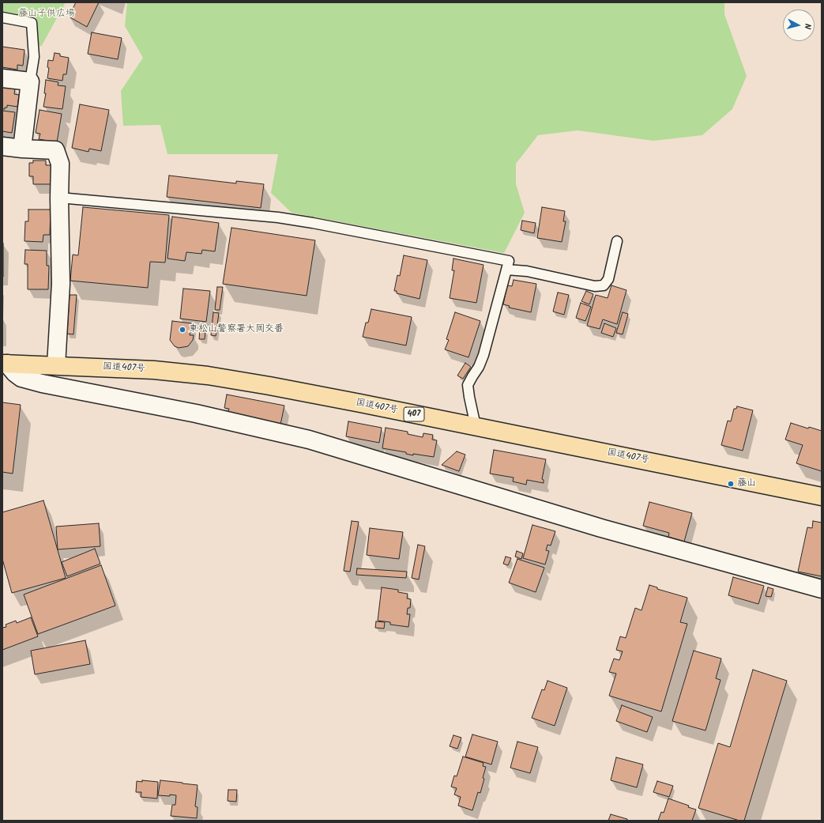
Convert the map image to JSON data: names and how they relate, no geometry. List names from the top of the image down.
{
  "streets": {
    "highway": ["国道407号", "407"]
  },
  "parks": ["藤山子供広場"],
  "places": ["東松山警察署大岡交番", "藤山"],
  "north": "right"
}
